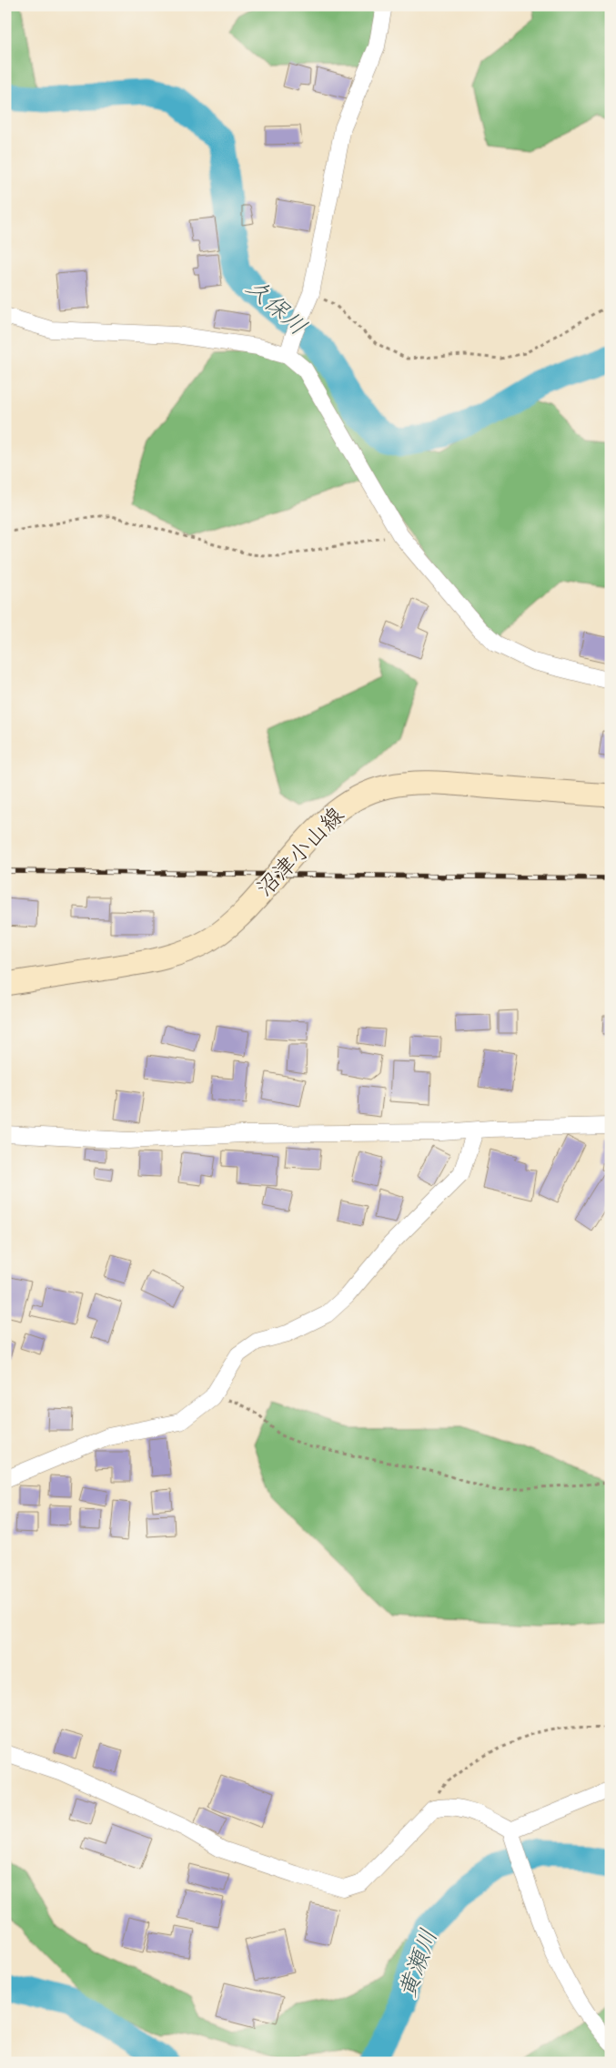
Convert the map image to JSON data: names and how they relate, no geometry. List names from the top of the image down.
{
  "streets": {
    "main road": ["沼津小山線"]
  },
  "water": ["久保川", "黄瀬川"]
}
